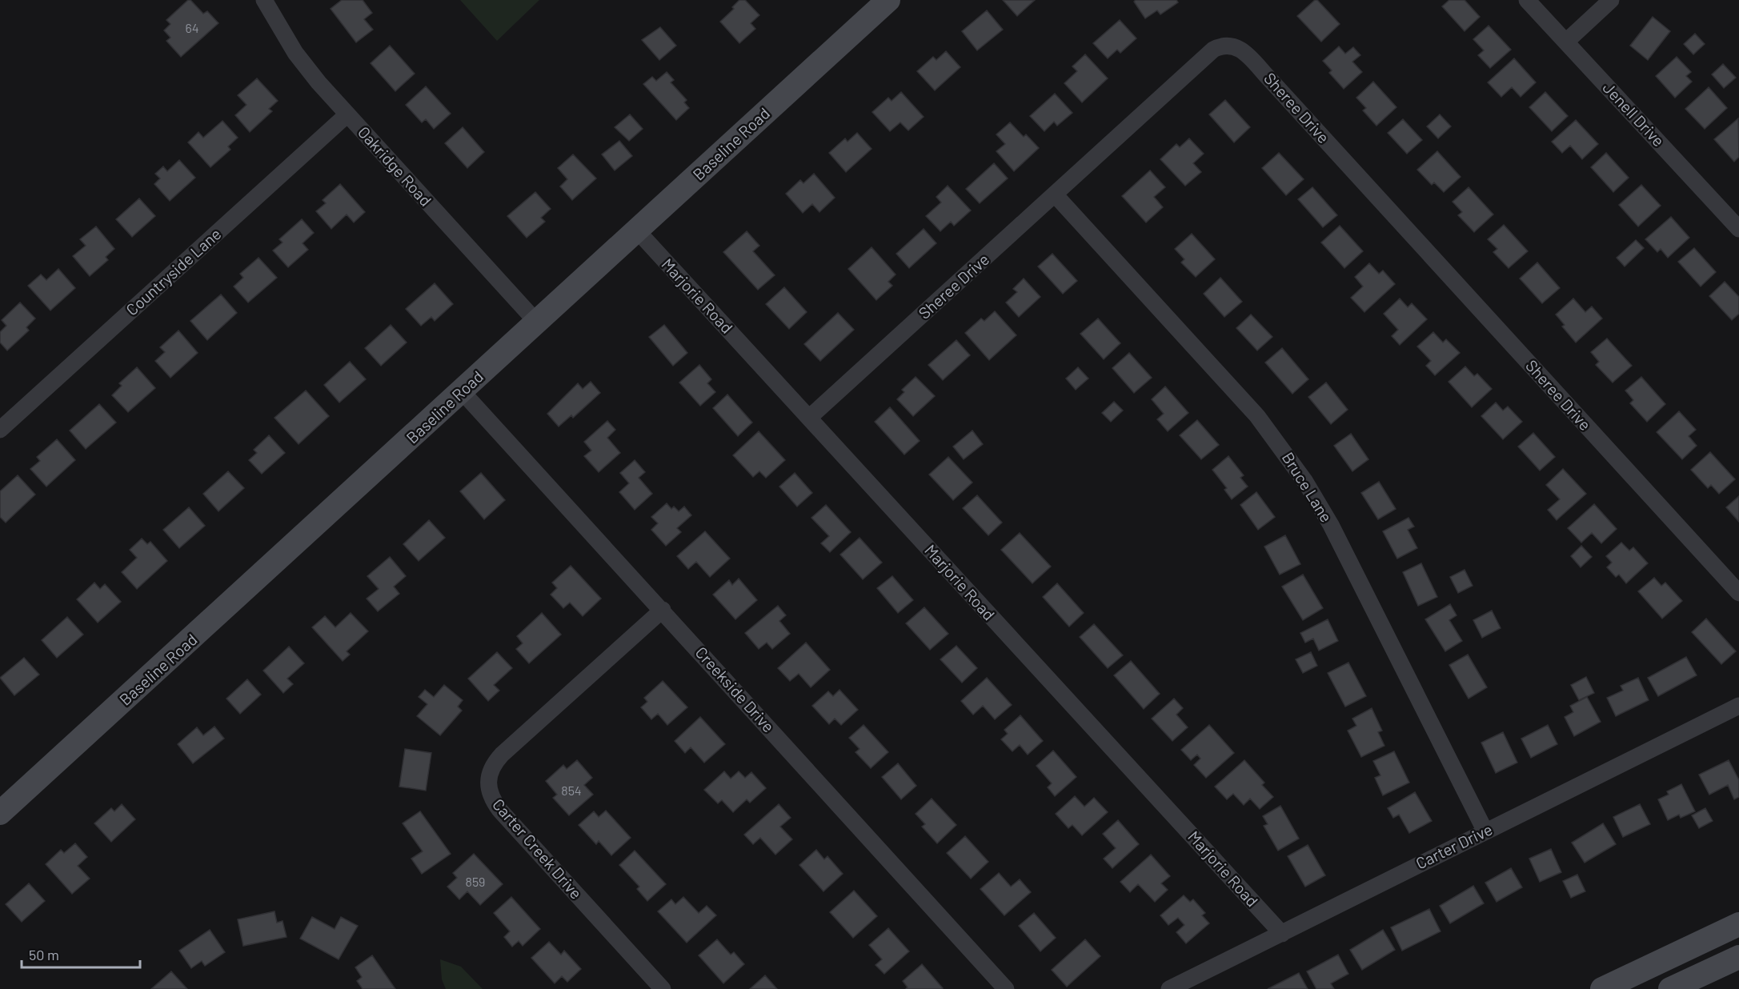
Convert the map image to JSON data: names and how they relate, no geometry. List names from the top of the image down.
{
  "streets": {
    "street": [
      "Sheree Drive",
      "Jenell Drive",
      "Baseline Road",
      "Oakridge Road",
      "Countryside Lane",
      "Marjorie Road",
      "Bruce Lane",
      "Creekside Drive",
      "Carter Drive",
      "Carter Creek Drive"
    ]
  },
  "crossings": [
    ["Sheree Drive", "Marjorie Road"],
    ["Sheree Drive", "Bruce Lane"],
    ["Baseline Road", "Oakridge Road"],
    ["Baseline Road", "Marjorie Road"],
    ["Baseline Road", "Creekside Drive"],
    ["Oakridge Road", "Countryside Lane"],
    ["Marjorie Road", "Carter Drive"],
    ["Bruce Lane", "Carter Drive"],
    ["Creekside Drive", "Carter Creek Drive"]
  ],
  "house_numbers": ["64", "854", "859"],
  "scale_bar": "50 m"
}
